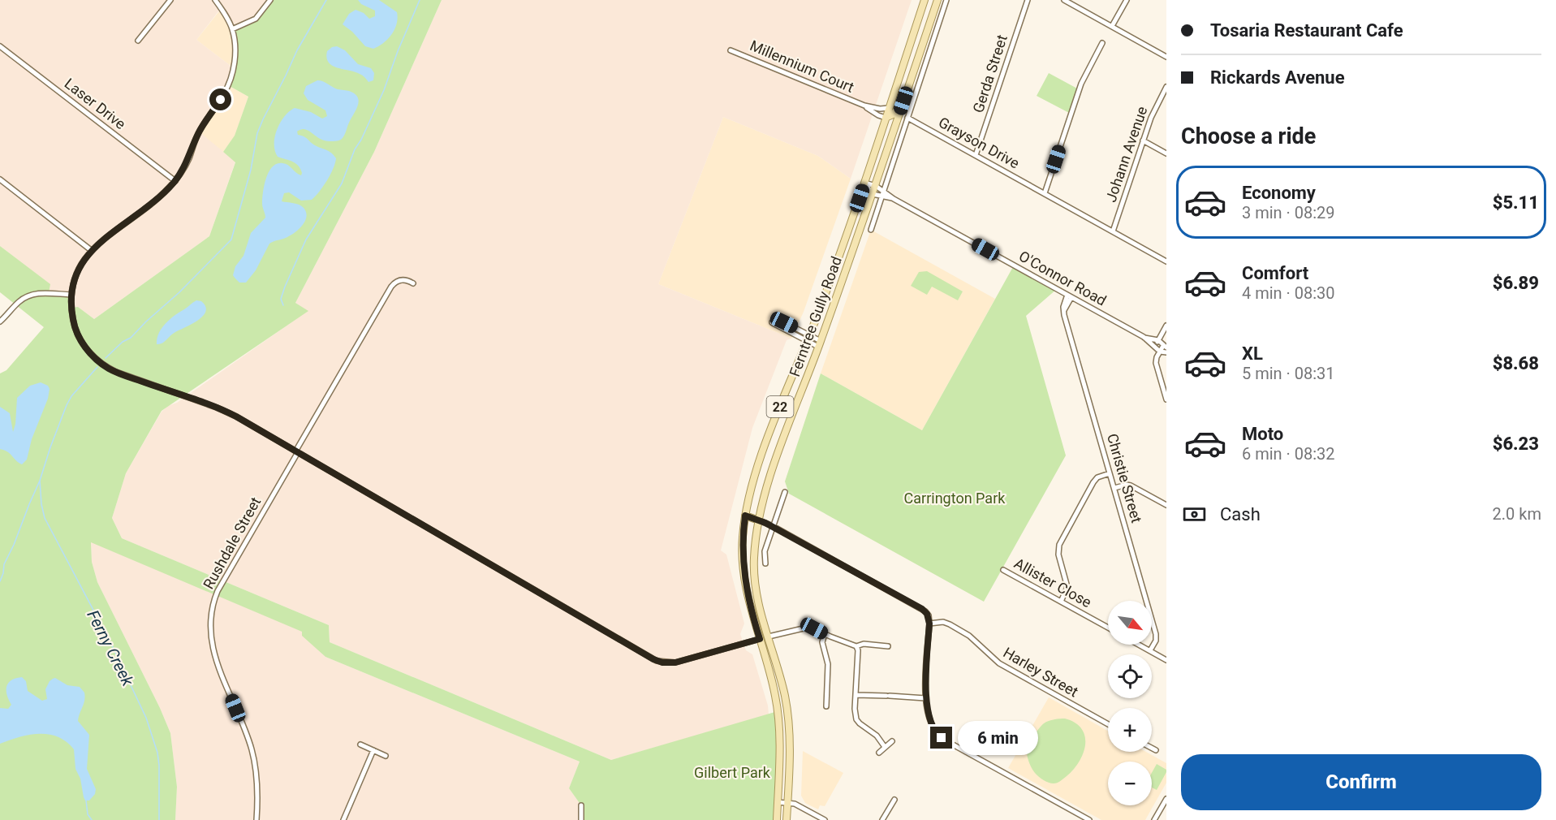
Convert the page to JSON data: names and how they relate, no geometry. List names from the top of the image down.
{
  "streets": {
    "main road": ["Ferntree Gully Road", "22"],
    "street": [
      "Millennium Court",
      "Gerda Street",
      "Laser Drive",
      "Grayson Drive",
      "Johann Avenue",
      "O'Connor Road",
      "Christie Street",
      "Rushdale Street",
      "Allister Close",
      "Harley Street"
    ]
  },
  "crossings": [
    ["Millennium Court", "Ferntree Gully Road"],
    ["Gerda Street", "Grayson Drive"],
    ["Grayson Drive", "Johann Avenue"],
    ["O'Connor Road", "Ferntree Gully Road"],
    ["O'Connor Road", "Christie Street"]
  ],
  "water": ["Ferny Creek"],
  "parks": ["Carrington Park", "Gilbert Park"],
  "north": "bottom right",
  "page": {
    "banner": ["Tosaria Restaurant Cafe", "Rickards Avenue"],
    "heading": "Choose a ride",
    "list": [
      {
        "name": "Economy",
        "note": "3 min · 08:29",
        "value": "$5.11"
      },
      {
        "name": "Comfort",
        "note": "4 min · 08:30",
        "value": "$6.89"
      },
      {
        "name": "XL",
        "note": "5 min · 08:31",
        "value": "$8.68"
      },
      {
        "name": "Moto",
        "note": "6 min · 08:32",
        "value": "$6.23"
      }
    ],
    "pay": ["Cash", "2.0 km"],
    "map_buttons": ["+", "−"],
    "bubble": "6 min",
    "buttons": "Confirm"
  }
}
